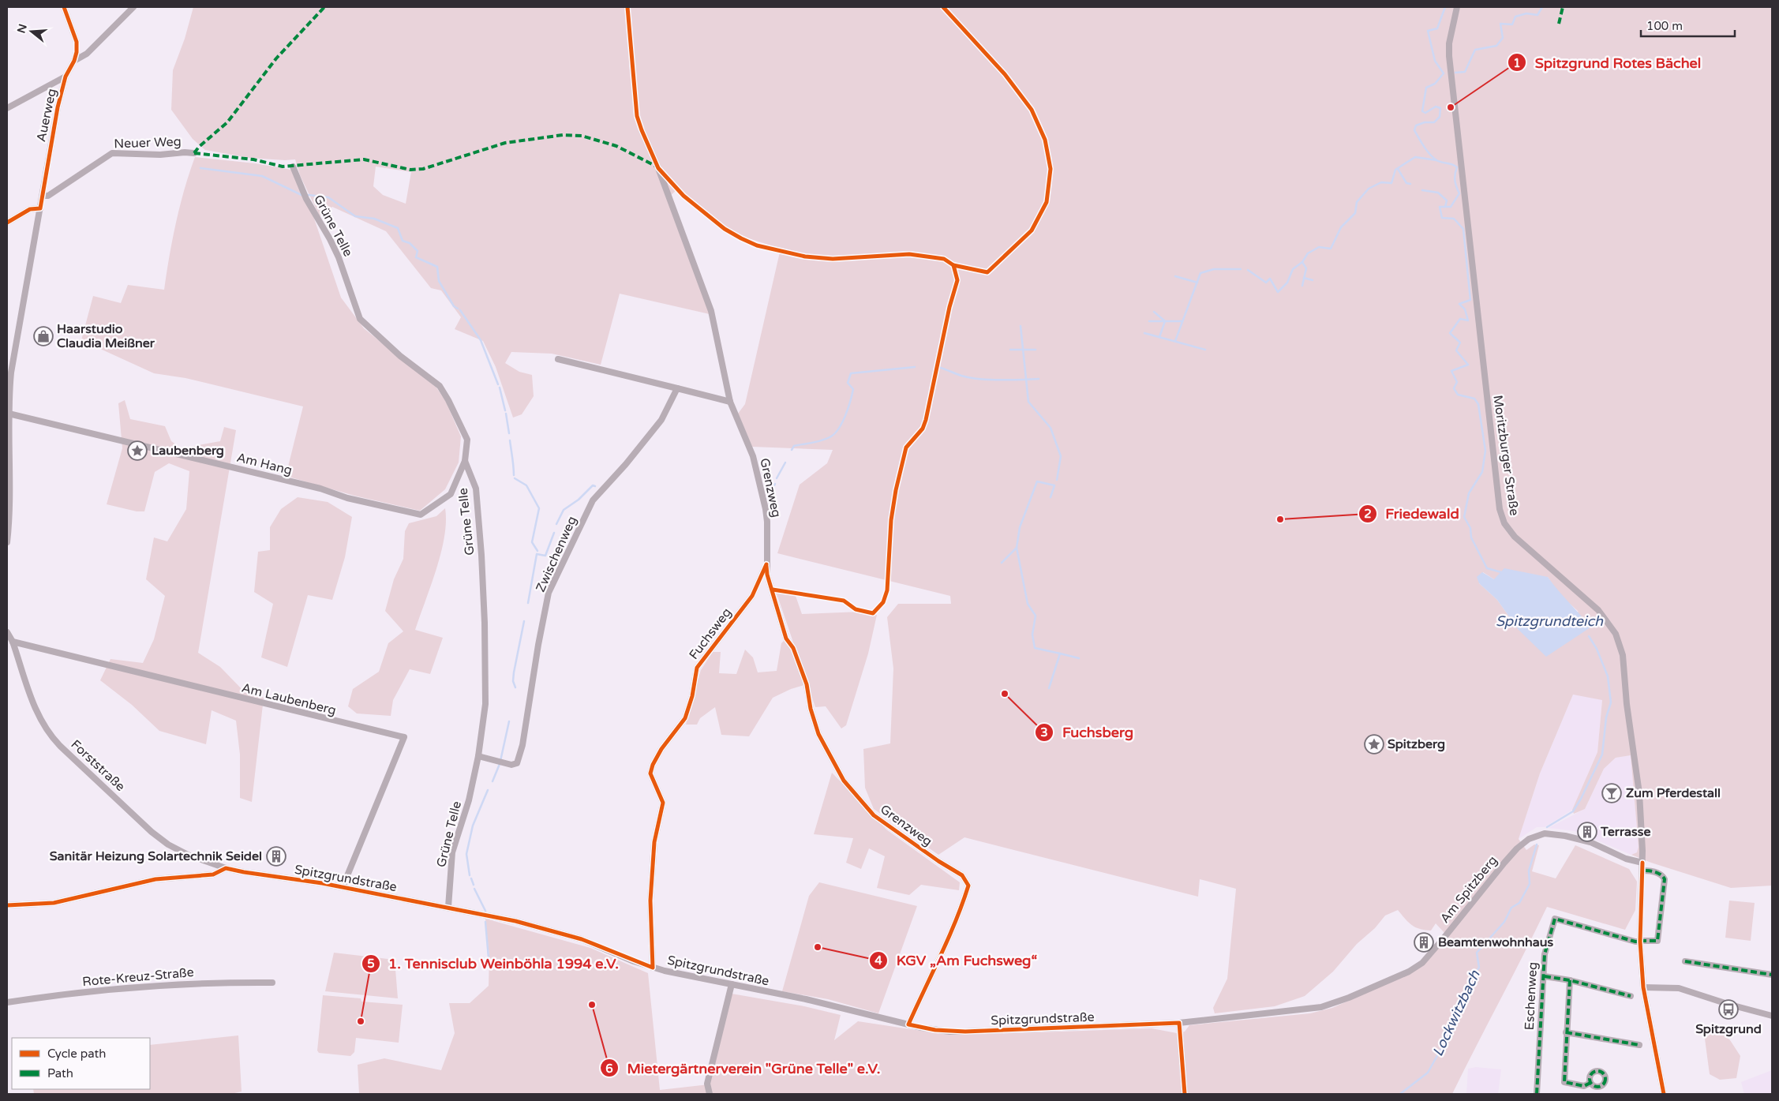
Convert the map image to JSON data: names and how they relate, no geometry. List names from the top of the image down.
{
  "streets": {
    "street": [
      "Auerweg",
      "Neuer Weg",
      "Grüne Telle",
      "Moritzburger Straße",
      "Am Hang",
      "Grenzweg",
      "Zwischenweg",
      "Fuchsweg",
      "Am Laubenberg",
      "Forststraße",
      "Spitzgrundstraße",
      "Am Spitzberg",
      "Rote-Kreuz-Straße",
      "Eschenweg"
    ]
  },
  "crossings": [
    ["Auerweg", "Neuer Weg"],
    ["Auerweg", "Am Hang"],
    ["Grüne Telle", "Am Hang"],
    ["Grüne Telle", "Zwischenweg"],
    ["Grüne Telle", "Spitzgrundstraße"],
    ["Moritzburger Straße", "Am Spitzberg"],
    ["Moritzburger Straße", "Eschenweg"],
    ["Grenzweg", "Fuchsweg"],
    ["Grenzweg", "Spitzgrundstraße"],
    ["Fuchsweg", "Spitzgrundstraße"],
    ["Am Laubenberg", "Forststraße"],
    ["Am Laubenberg", "Spitzgrundstraße"],
    ["Forststraße", "Spitzgrundstraße"],
    ["Spitzgrundstraße", "Am Spitzberg"]
  ],
  "water": ["Spitzgrundteich", "Lockwitzbach"],
  "places": {
    "other": [
      "Spitzgrund Rotes Bächel",
      "Friedewald",
      "Fuchsberg",
      "KGV „Am Fuchsweg“",
      "Mietergärtnerverein \"Grüne Telle\" e.V.",
      "1. Tennisclub Weinböhla 1994 e.V."
    ],
    "shop": ["Haarstudio Claudia Meißner"],
    "place": ["Laubenberg", "Spitzberg"],
    "bar": ["Zum Pferdestall"],
    "building": ["Terrasse", "Sanitär Heizung Solartechnik Seidel", "Beamtenwohnhaus"],
    "bus stop": ["Spitzgrund"]
  },
  "legend": ["Cycle path", "Path"],
  "scale_bar": "100 m",
  "north": "left"
}
